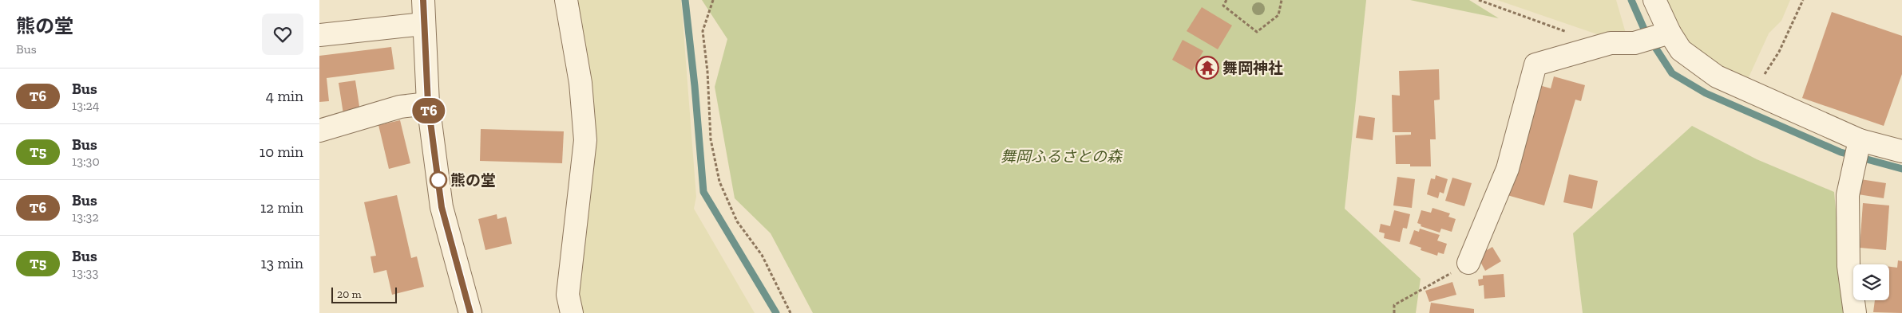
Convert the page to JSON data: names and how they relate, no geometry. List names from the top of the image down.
{
  "parks": ["舞岡ふるさとの森"],
  "places": {
    "temple": ["舞岡神社"],
    "other": ["熊の堂"]
  },
  "lines": ["bus line T6"],
  "scale_bar": "20 m",
  "page": {
    "heading": ["熊の堂", "Bus"],
    "on_map": "T6",
    "list": [
      {
        "mark": "T6",
        "name": "Bus",
        "note": "13:24",
        "value": "4 min"
      },
      {
        "mark": "T5",
        "name": "Bus",
        "note": "13:30",
        "value": "10 min"
      },
      {
        "mark": "T6",
        "name": "Bus",
        "note": "13:32",
        "value": "12 min"
      },
      {
        "mark": "T5",
        "name": "Bus",
        "note": "13:33",
        "value": "13 min"
      }
    ],
    "scale": "20 m"
  }
}
